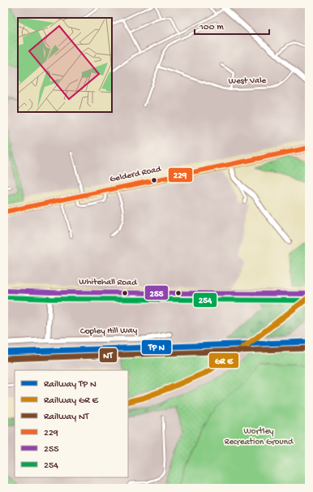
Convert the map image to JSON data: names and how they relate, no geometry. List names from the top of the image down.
{
  "streets": {
    "main road": ["Gelderd Road", "Whitehall Road"],
    "street": ["Copley Hill Way"],
    "lane": ["West Vale"]
  },
  "parks": ["Wortley Recreation Ground"],
  "lines": [
    "transit line 229",
    "transit line 255",
    "transit line 254",
    "rail line NT"
  ],
  "legend": [
    "Railway TP N",
    "Railway GR E",
    "Railway NT",
    "229",
    "255",
    "254"
  ],
  "scale_bar": "100 m"
}
